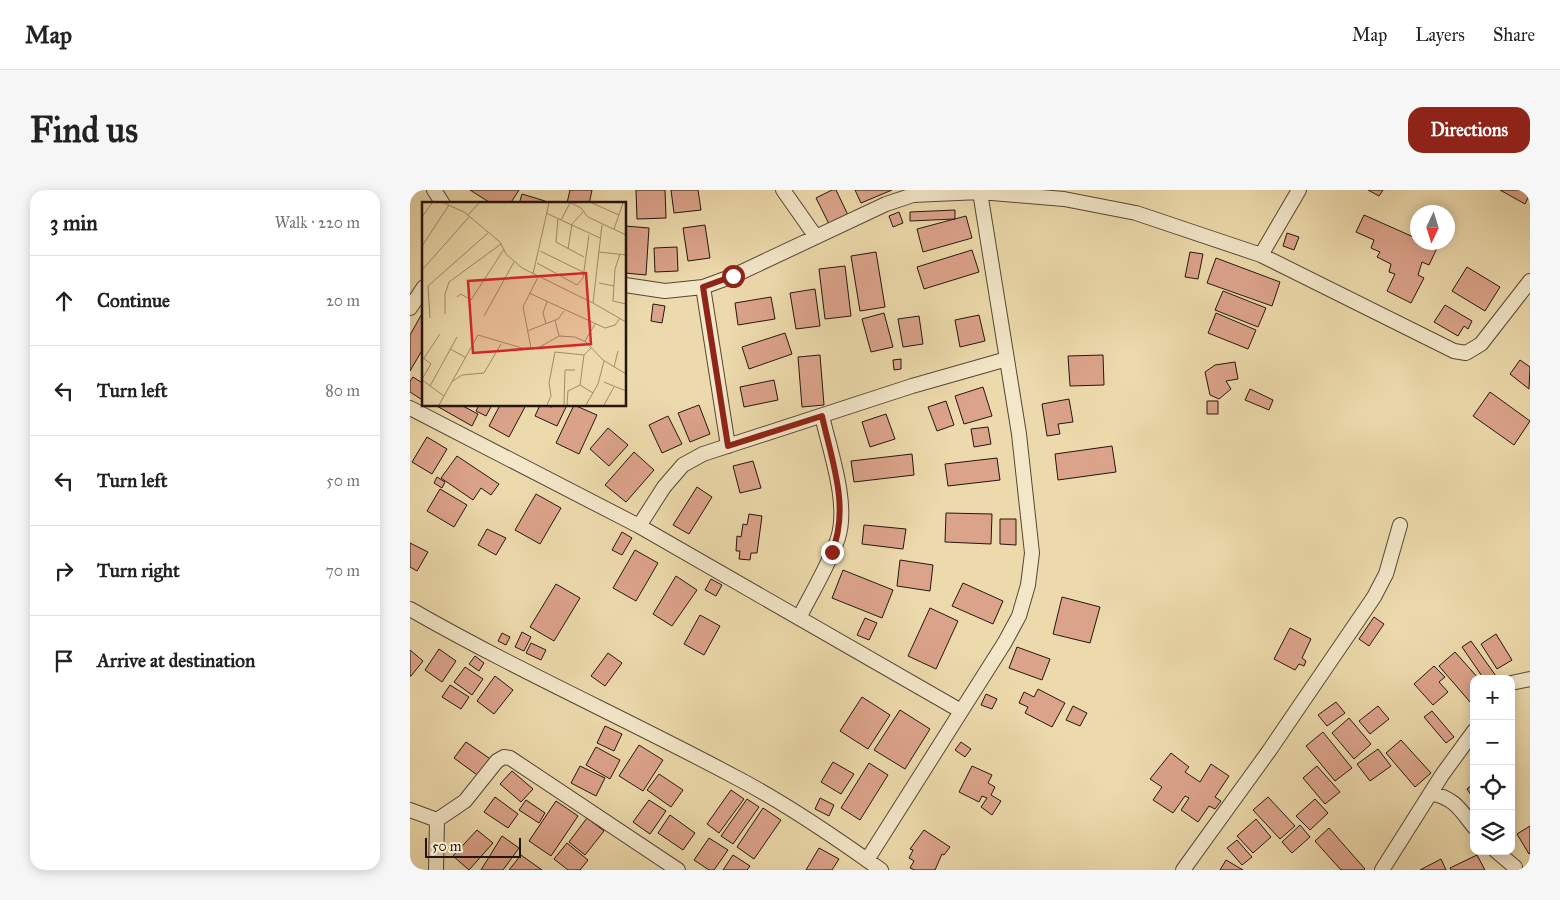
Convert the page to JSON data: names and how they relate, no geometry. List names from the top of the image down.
{
  "scale_bar": "50 m",
  "north": "bottom",
  "page": {
    "header": "Map",
    "nav": ["Map", "Layers", "Share"],
    "buttons": "Directions",
    "title": "Find us",
    "heading": ["3 min", "Walk · 220 m"],
    "list": [
      ["Continue", "20 m"],
      ["Turn left", "80 m"],
      ["Turn left", "50 m"],
      ["Turn right", "70 m"],
      "Arrive at destination"
    ],
    "map_buttons": ["+", "−"],
    "scale": "50 m"
  }
}
